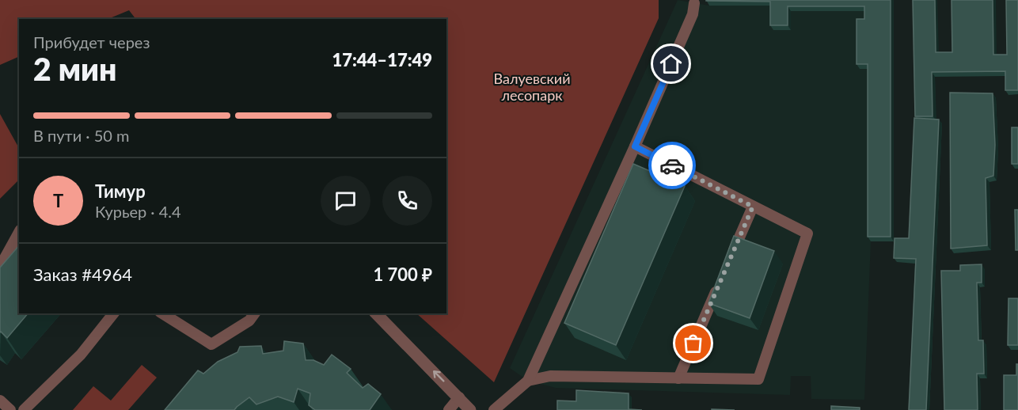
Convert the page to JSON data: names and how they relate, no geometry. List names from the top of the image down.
{
  "parks": ["Валуевский лесопарк"],
  "page": {
    "heading": ["2 мин", "Прибудет через", "17:44–17:49"],
    "panel": [
      "Тимур",
      "Курьер · 4.4",
      "Заказ #4964",
      "1 700 ₽"
    ],
    "bar": "В пути · 50 m",
    "round": "Т"
  }
}
